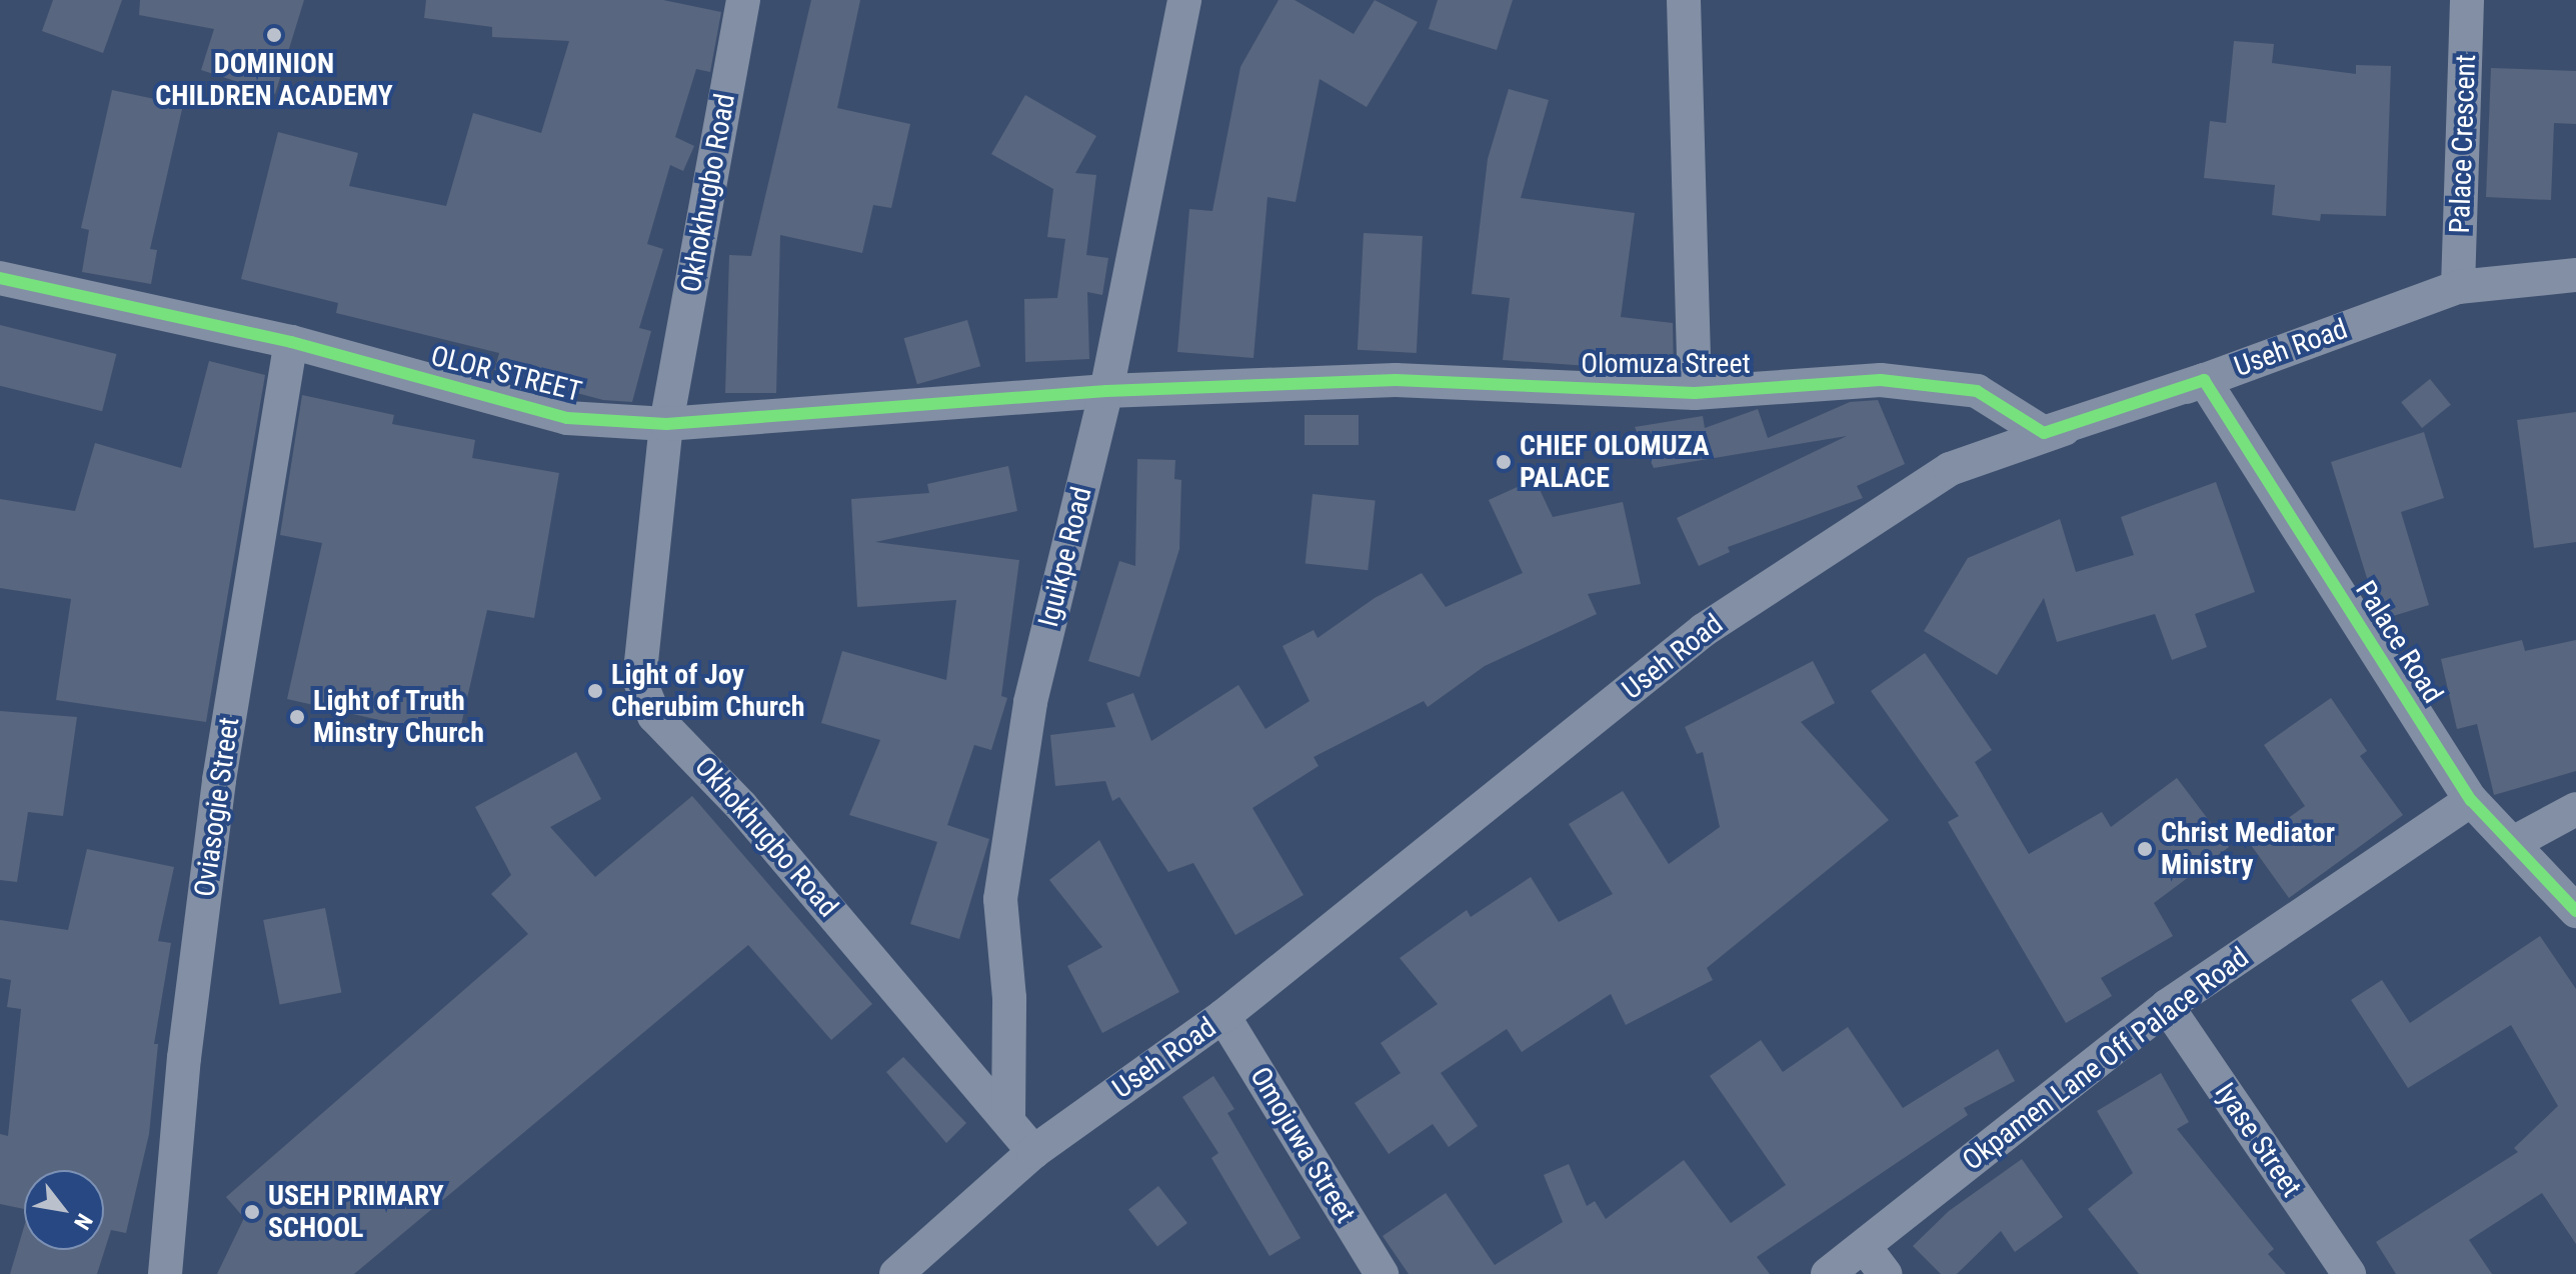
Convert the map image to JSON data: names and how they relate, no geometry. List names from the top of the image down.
{
  "streets": {
    "street": [
      "Palace Crescent",
      "Okhokhugbo Road",
      "Useh Road",
      "Olomuza Street",
      "OLOR STREET",
      "Iguikpe Road",
      "Palace Road",
      "Oviasogie Street",
      "Okpamen Lane Off Palace Road",
      "Iyase Street",
      "Omojuwa Street"
    ]
  },
  "crossings": [
    ["Palace Crescent", "Useh Road"],
    ["Okhokhugbo Road", "Useh Road"],
    ["Okhokhugbo Road", "OLOR STREET"],
    ["Okhokhugbo Road", "Iguikpe Road"],
    ["Useh Road", "Olomuza Street"],
    ["Useh Road", "Palace Road"],
    ["Useh Road", "Omojuwa Street"],
    ["Olomuza Street", "OLOR STREET"],
    ["Olomuza Street", "Iguikpe Road"],
    ["Olomuza Street", "Palace Road"],
    ["OLOR STREET", "Iguikpe Road"],
    ["OLOR STREET", "Oviasogie Street"],
    ["Palace Road", "Okpamen Lane Off Palace Road"],
    ["Okpamen Lane Off Palace Road", "Iyase Street"]
  ],
  "places": [
    "DOMINION CHILDREN ACADEMY",
    "CHIEF OLOMUZA PALACE",
    "Light of Joy Cherubim Church",
    "Light of Truth Minstry Church",
    "Christ Mediator Ministry",
    "USEH PRIMARY SCHOOL"
  ],
  "north": "bottom right"
}
